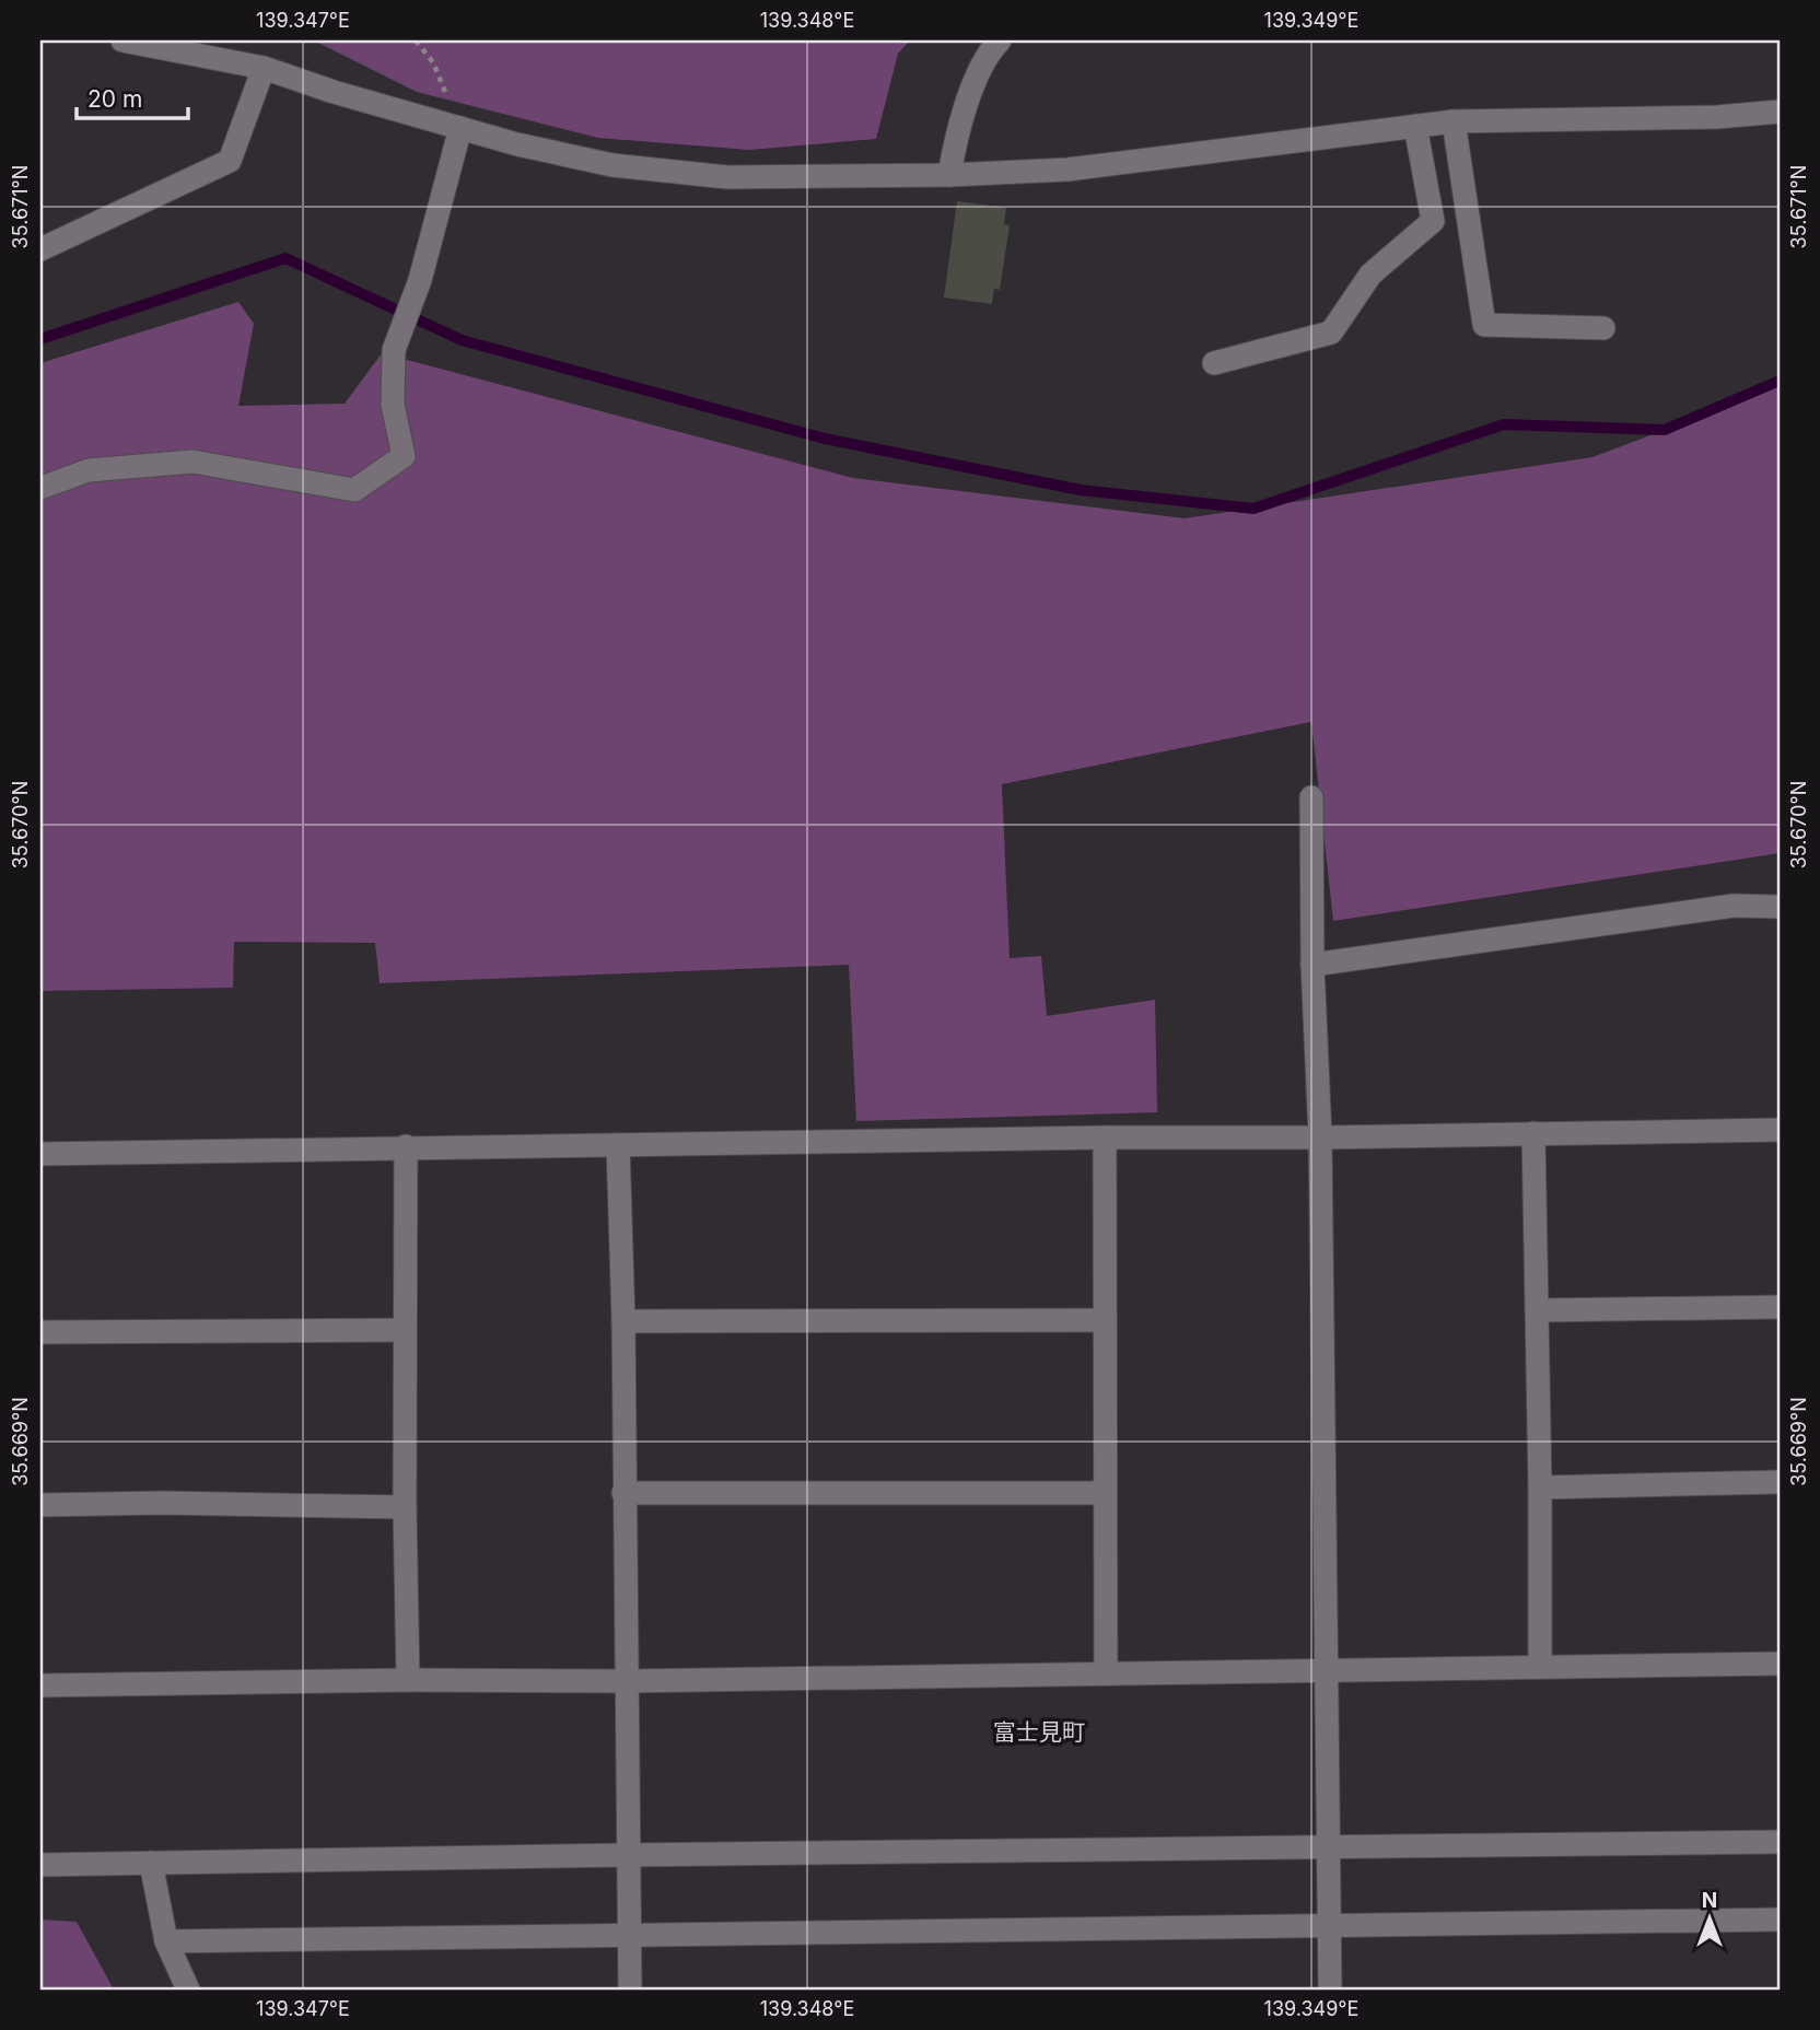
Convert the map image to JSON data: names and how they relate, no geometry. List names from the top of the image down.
{
  "districts": ["富士見町"],
  "scale_bar": "20 m",
  "north": "top",
  "coordinates": [
    "139.347°E",
    "139.348°E",
    "139.349°E",
    "35.671°N",
    "35.670°N",
    "35.669°N"
  ]
}
